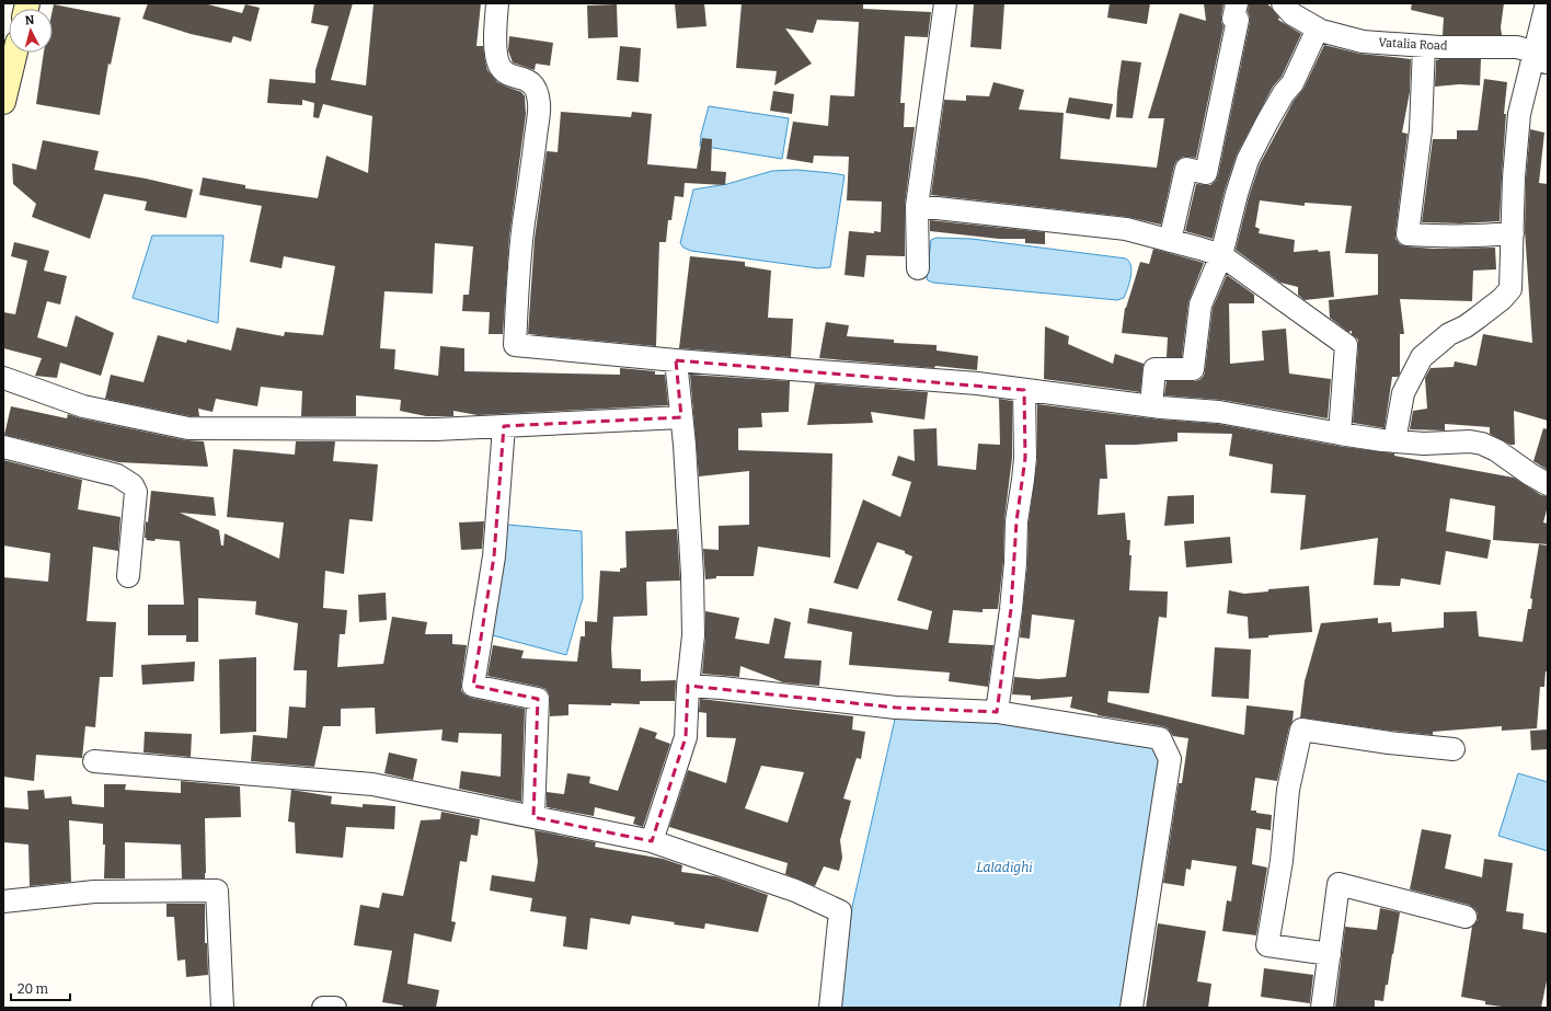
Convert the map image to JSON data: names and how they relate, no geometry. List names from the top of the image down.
{
  "streets": {
    "street": ["Vatalia Road"]
  },
  "water": ["Laladighi"],
  "scale_bar": "20 m",
  "north": "top"
}
